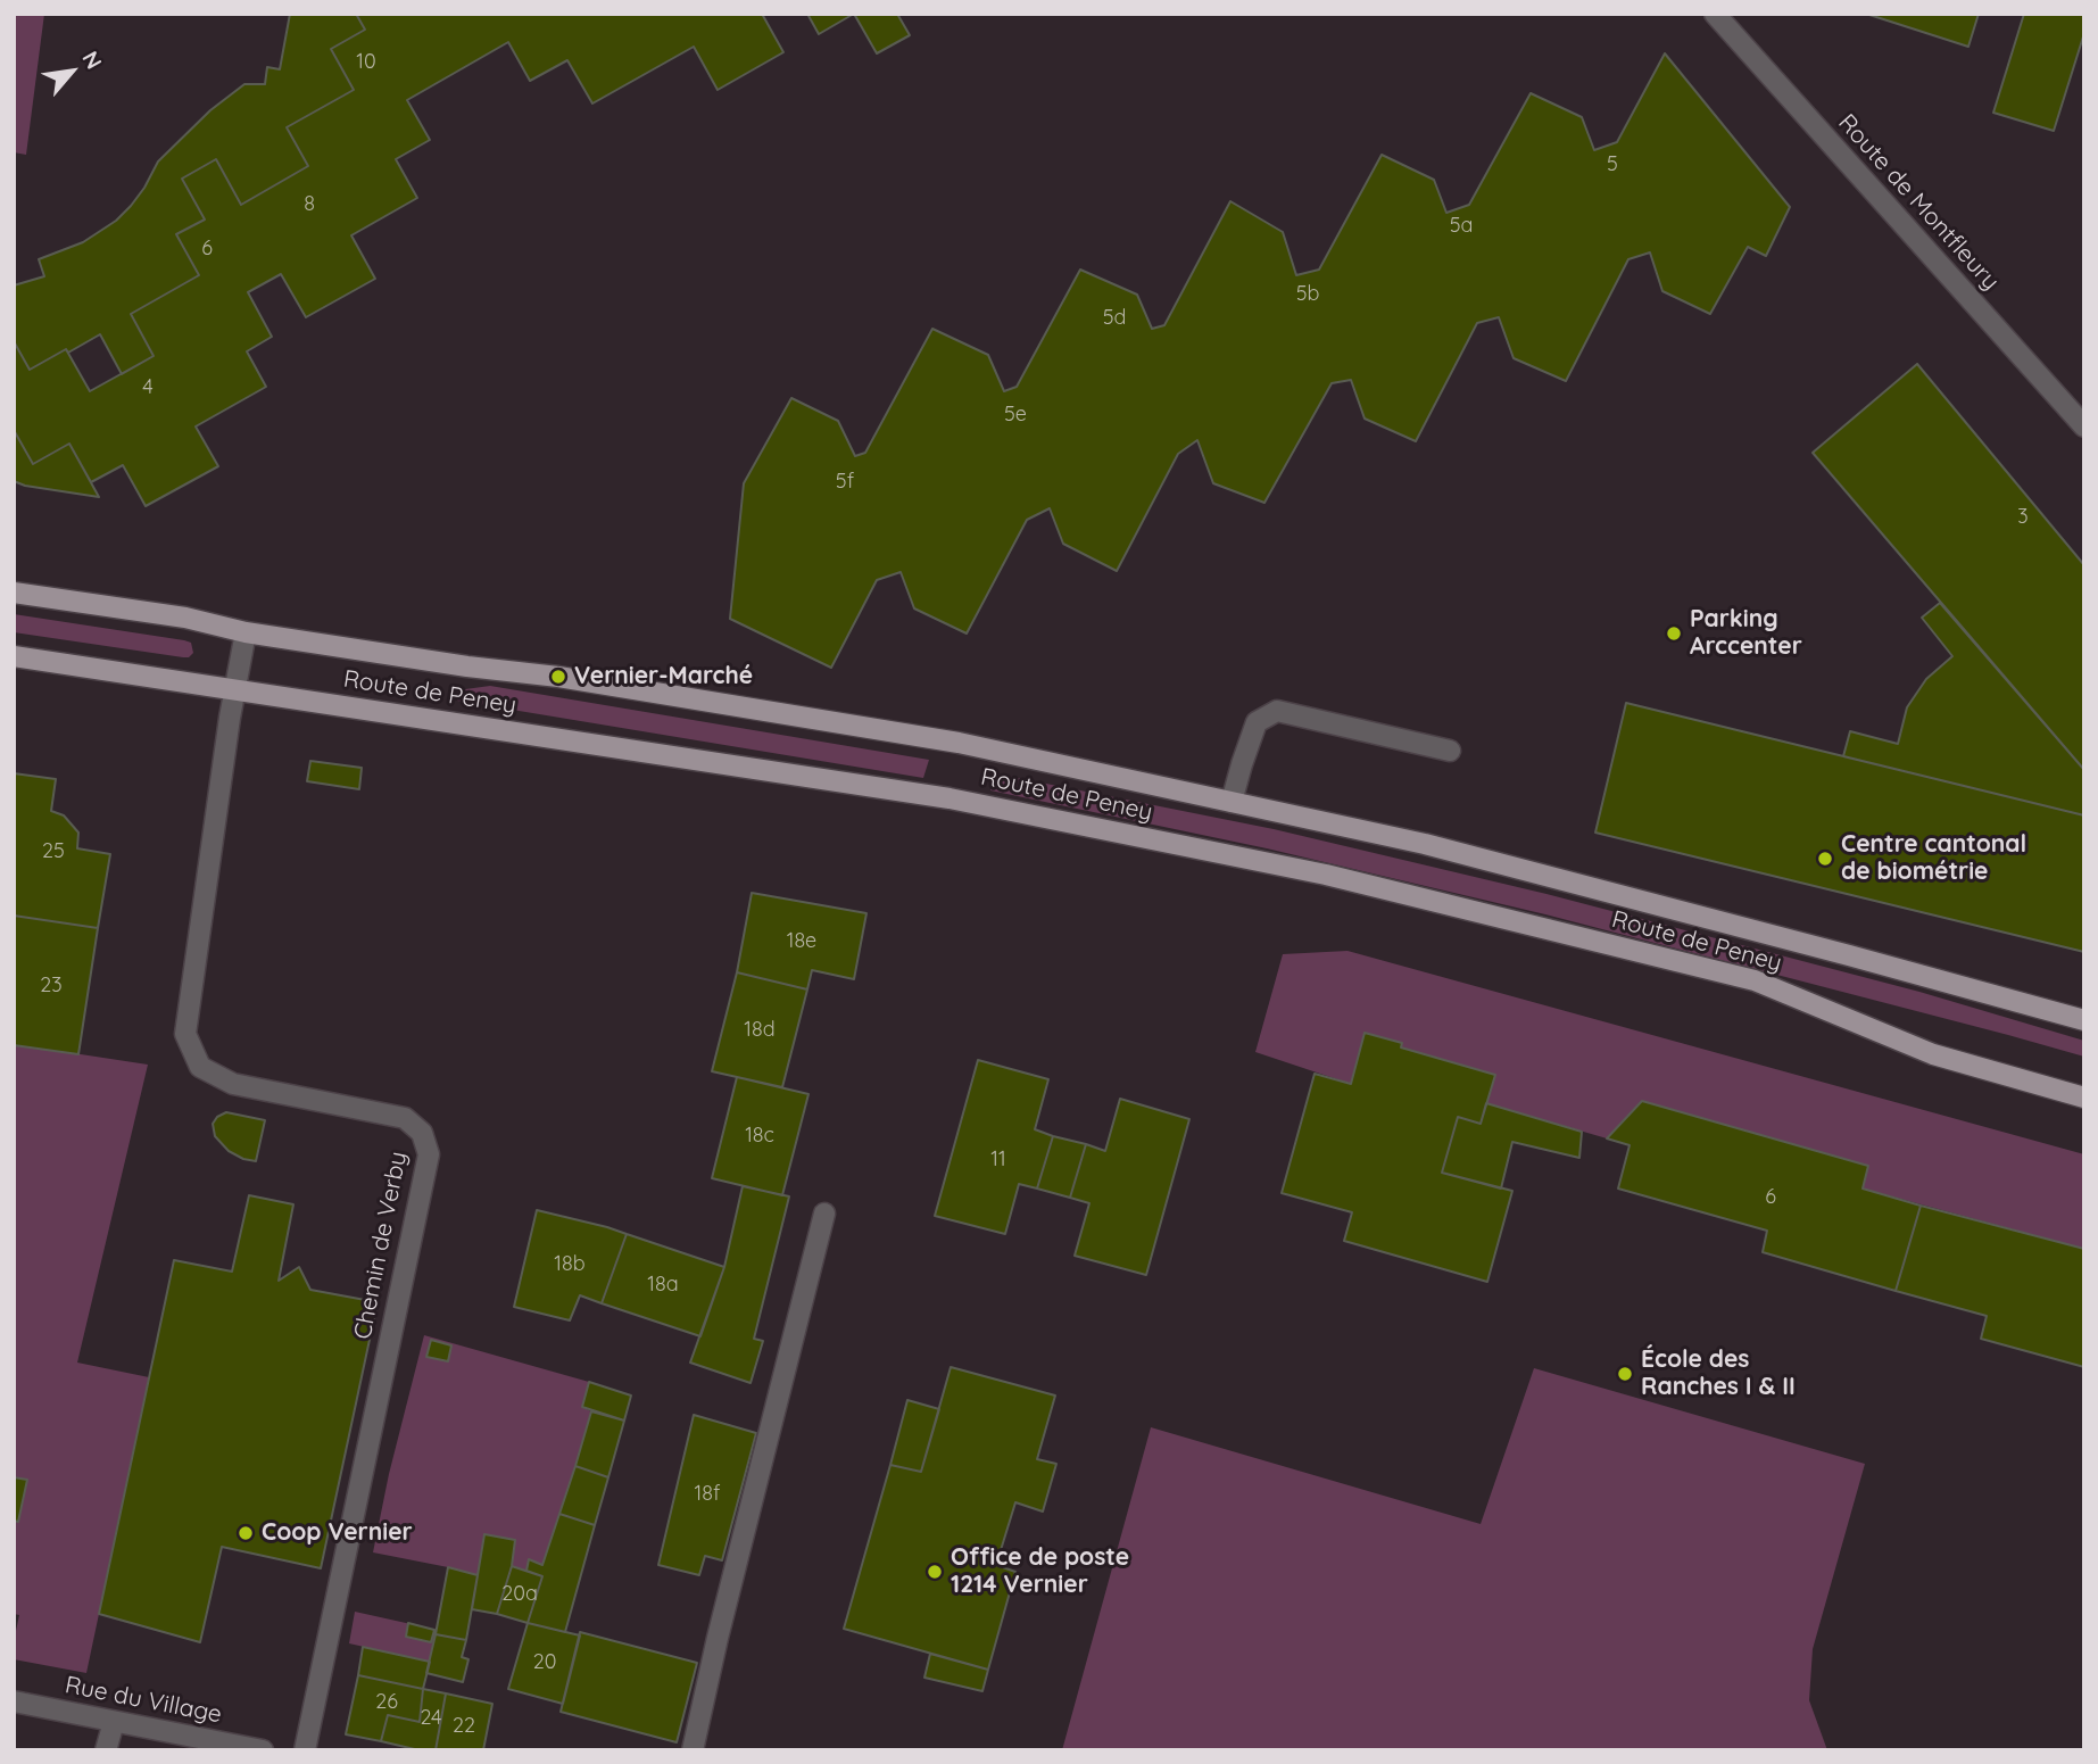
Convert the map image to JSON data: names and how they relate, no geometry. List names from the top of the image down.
{
  "streets": {
    "main road": ["Route de Peney"],
    "street": ["Route de Montfleury", "Chemin de Verby", "Rue du Village"]
  },
  "crossings": [
    ["Route de Peney", "Chemin de Verby"]
  ],
  "places": [
    "Parking Arccenter",
    "Vernier-Marché",
    "Centre cantonal de biométrie",
    "École des Ranches I & II",
    "Coop Vernier",
    "Office de poste 1214 Vernier"
  ],
  "house_numbers": [
    "10",
    "5",
    "8",
    "5a",
    "6",
    "5b",
    "5d",
    "4",
    "5e",
    "5f",
    "3",
    "25",
    "18e",
    "23",
    "18d",
    "18c",
    "11",
    "6",
    "18b",
    "18a",
    "18f",
    "20a",
    "20",
    "26",
    "24",
    "22"
  ],
  "north": "top right"
}
